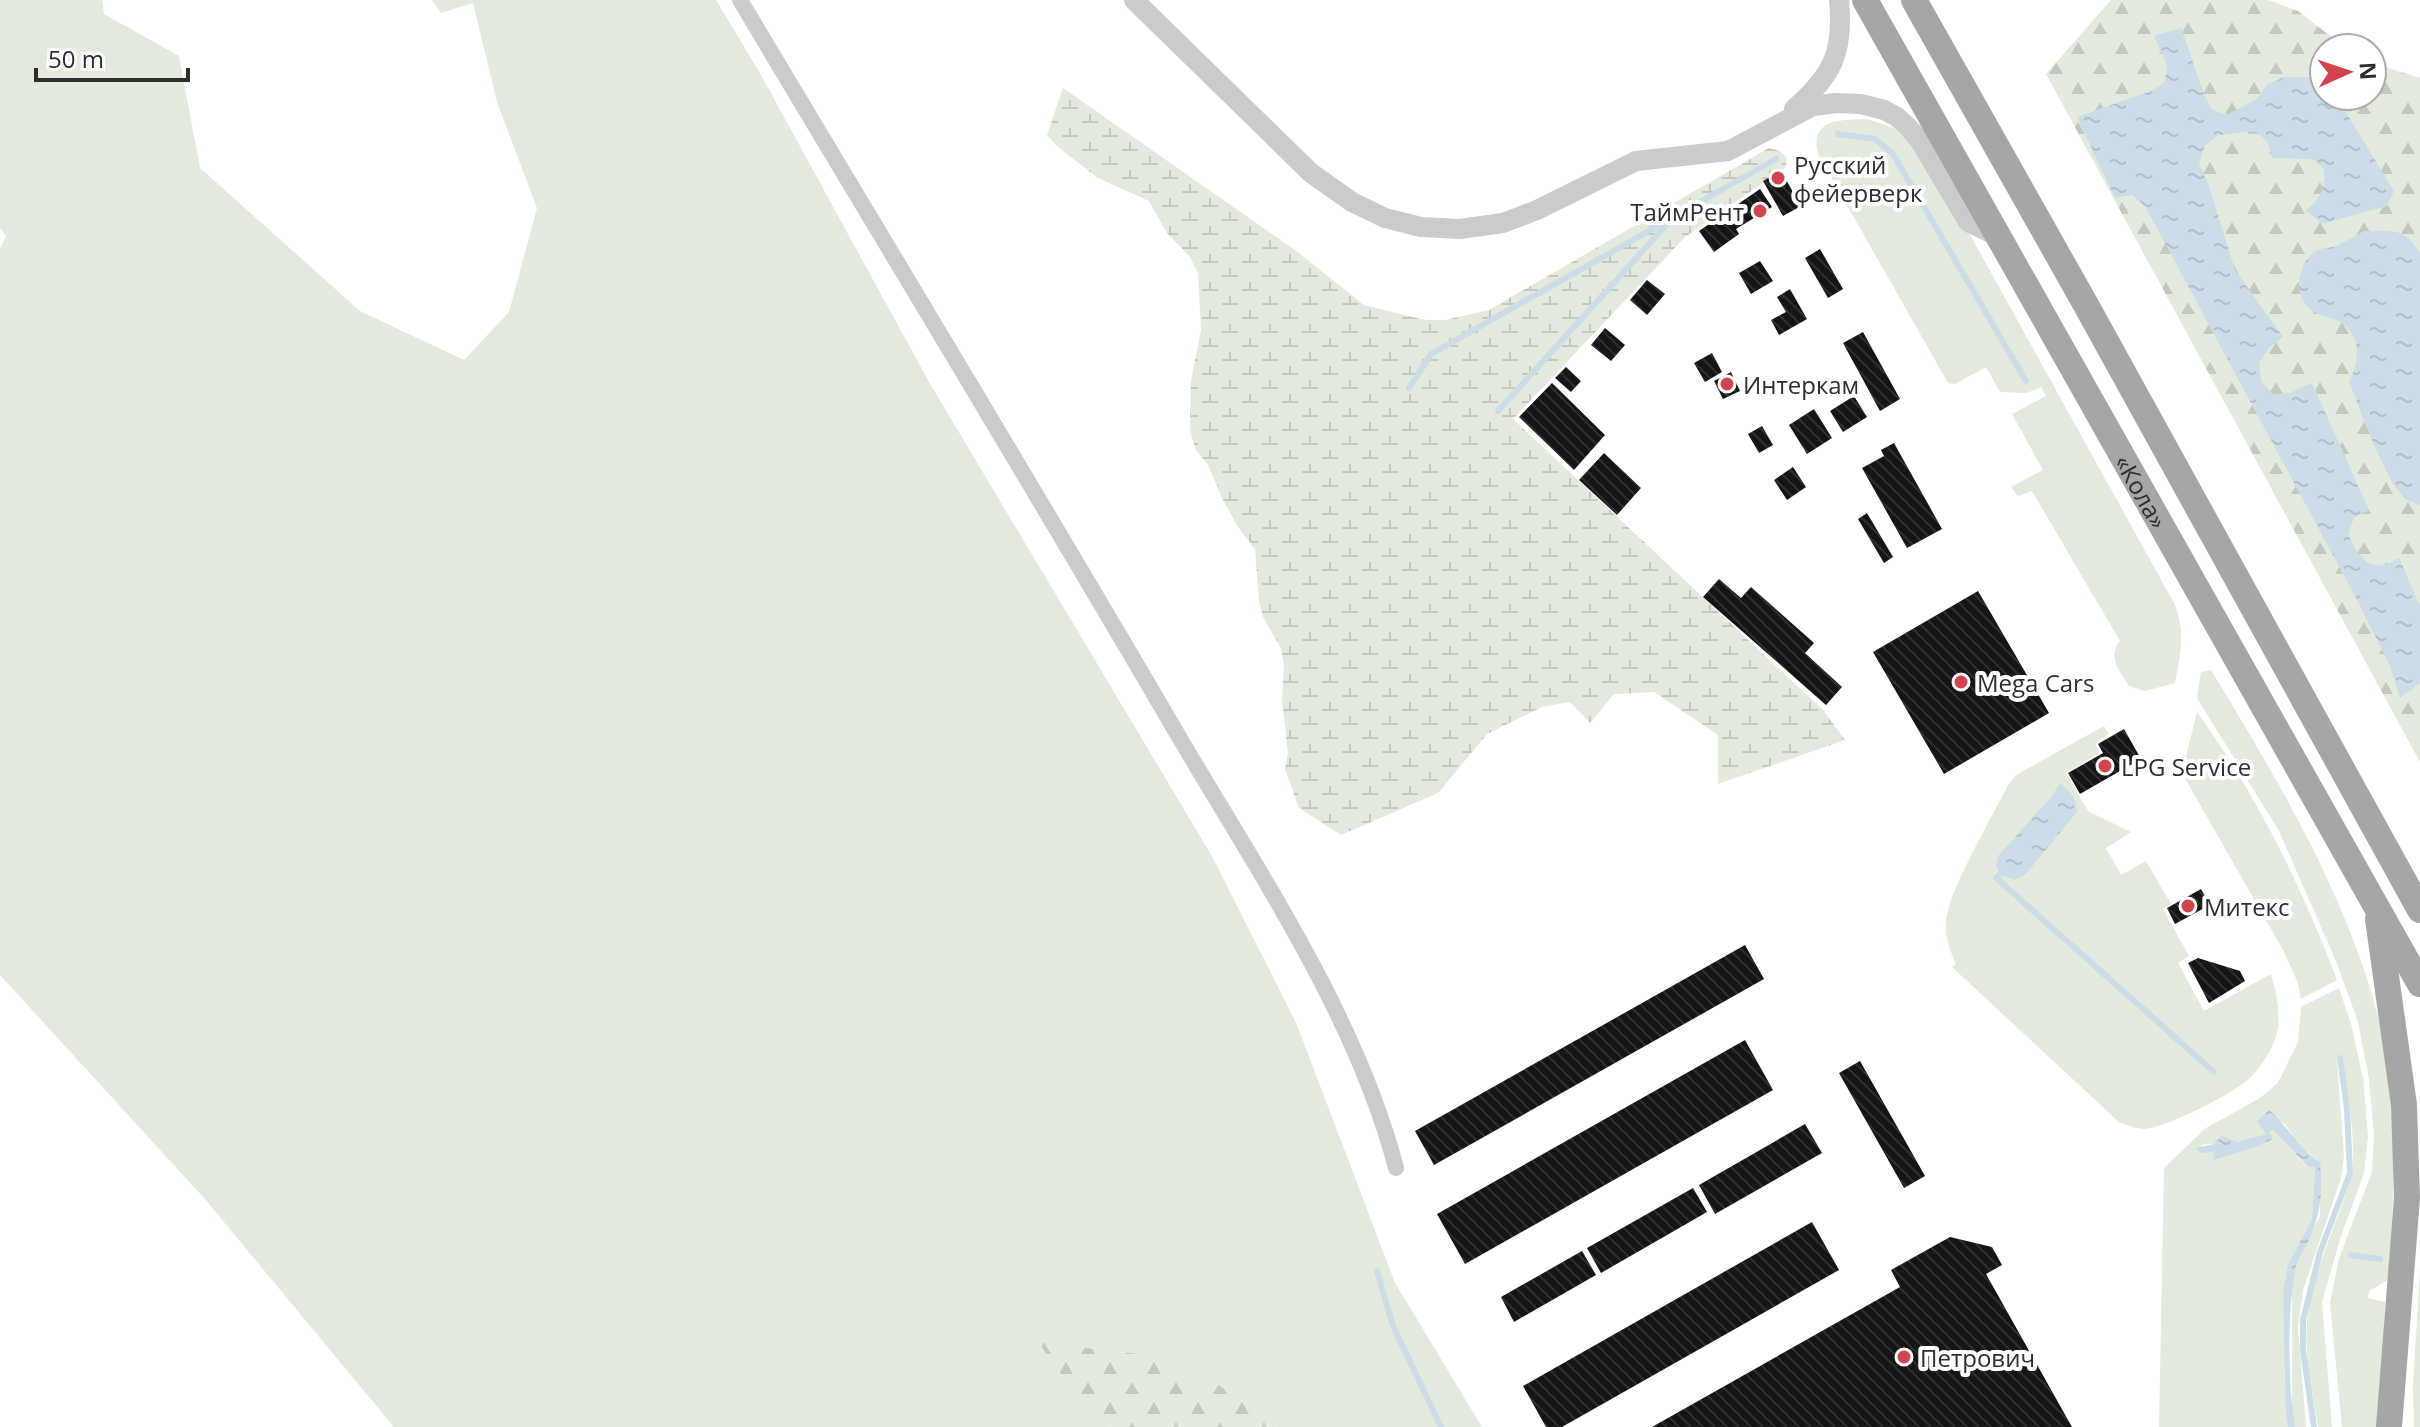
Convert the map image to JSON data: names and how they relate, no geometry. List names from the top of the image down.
{
  "streets": {
    "main road": ["«Кола»"]
  },
  "places": [
    "Русский фейерверк",
    "ТаймРент",
    "Интеркам",
    "Mega Cars",
    "LPG Service",
    "Митекс",
    "Петрович"
  ],
  "scale_bar": "50 m",
  "north": "right"
}
